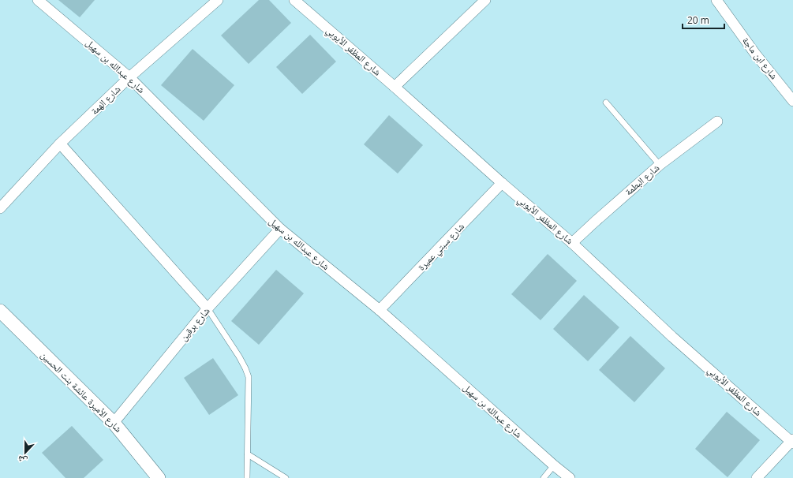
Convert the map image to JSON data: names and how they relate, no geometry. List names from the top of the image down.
{
  "streets": {
    "street": [
      "شارع المظفر الأيوبي",
      "شارع ابن ماجة",
      "شارع عبدالله بن سهيل",
      "شارع الهمة",
      "شارع البطمة",
      "شارع سبتي عميرة",
      "شارع برقين",
      "شارع الأميرة عائشة بنت الحسين"
    ]
  },
  "crossings": [
    ["شارع المظفر الأيوبي", "شارع البطمة"],
    ["شارع المظفر الأيوبي", "شارع سبتي عميرة"],
    ["شارع عبدالله بن سهيل", "شارع الهمة"],
    ["شارع عبدالله بن سهيل", "شارع سبتي عميرة"],
    ["شارع عبدالله بن سهيل", "شارع برقين"],
    ["شارع برقين", "شارع الأميرة عائشة بنت الحسين"]
  ],
  "scale_bar": "20 m",
  "north": "bottom"
}
